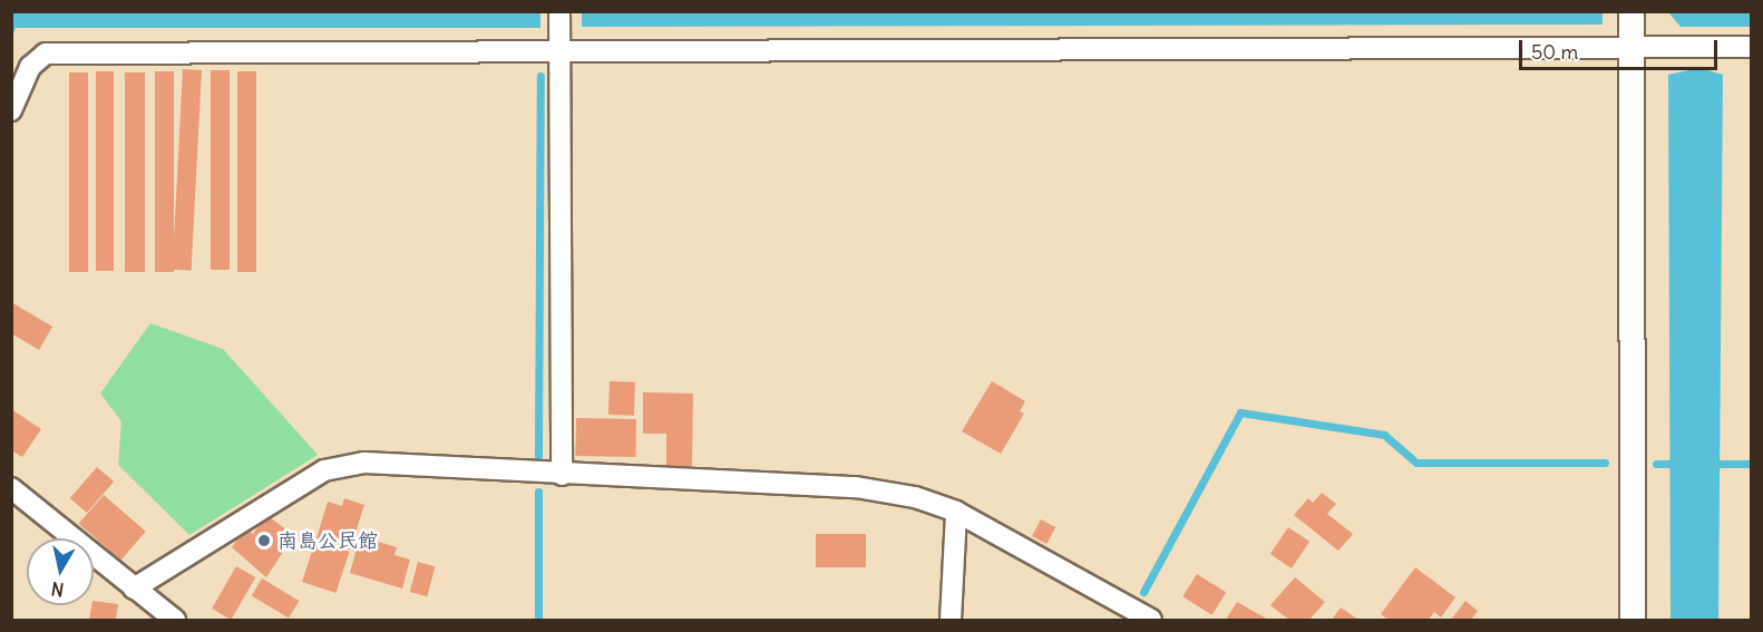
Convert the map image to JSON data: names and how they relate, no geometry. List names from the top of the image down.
{
  "places": ["南島公民館"],
  "scale_bar": "50 m",
  "north": "bottom"
}
